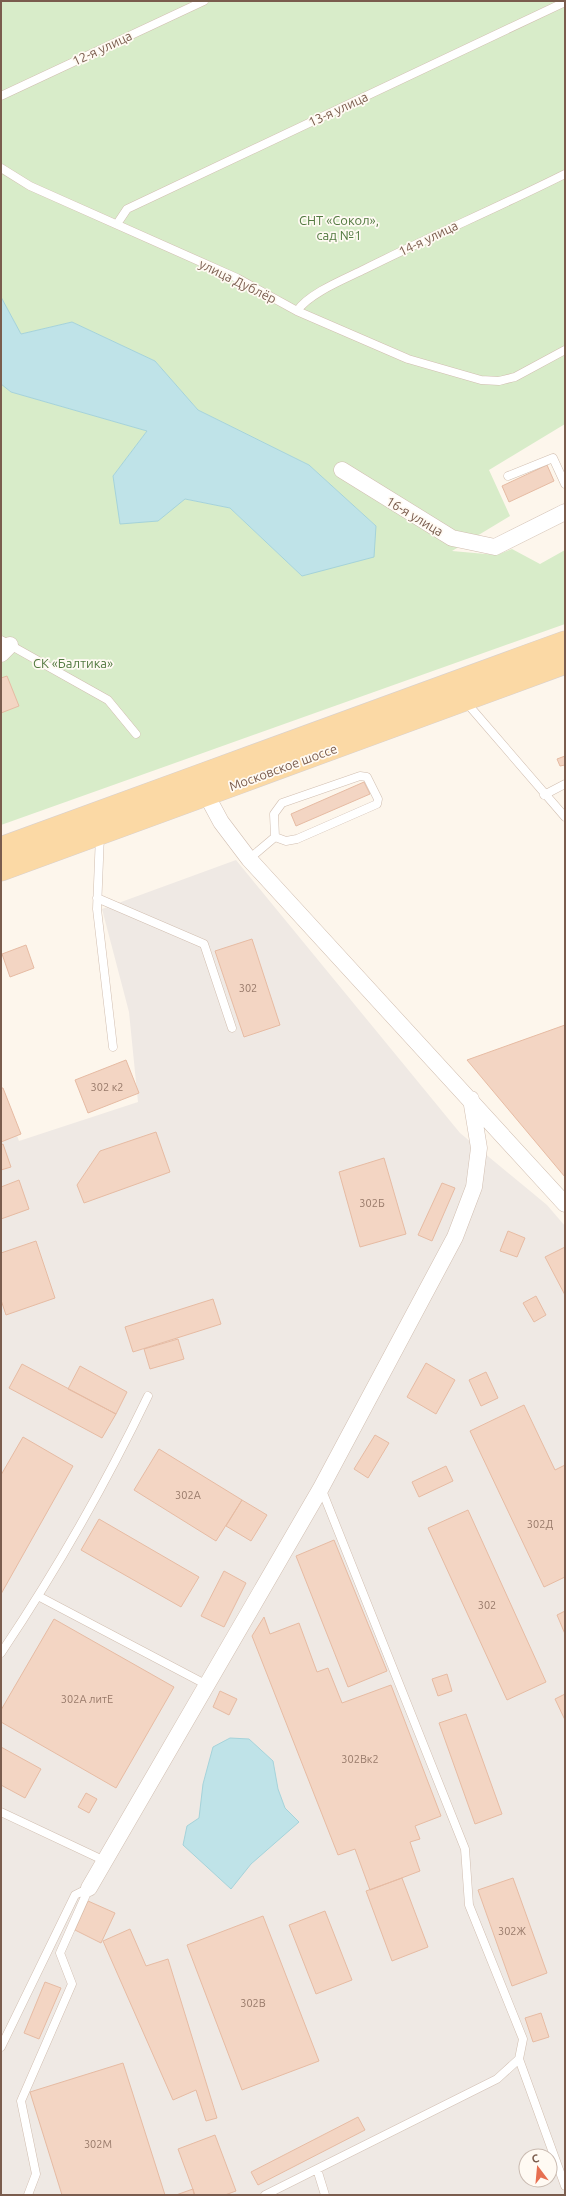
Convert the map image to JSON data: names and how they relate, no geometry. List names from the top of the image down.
{
  "streets": {
    "main road": ["Московское шоссе"],
    "street": ["16-я улица"],
    "lane": [
      "12-я улица",
      "13-я улица",
      "14-я улица",
      "улица Дублёр"
    ]
  },
  "crossings": [
    ["13-я улица", "улица Дублёр"],
    ["14-я улица", "улица Дублёр"]
  ],
  "parks": ["СНТ «Сокол», сад №1", "СК «Балтика»"],
  "house_numbers": [
    "302",
    "302 к2",
    "302Б",
    "302А",
    "302Д",
    "302",
    "302А литЕ",
    "302Вк2",
    "302Ж",
    "302В",
    "302М"
  ],
  "north": "top"
}
